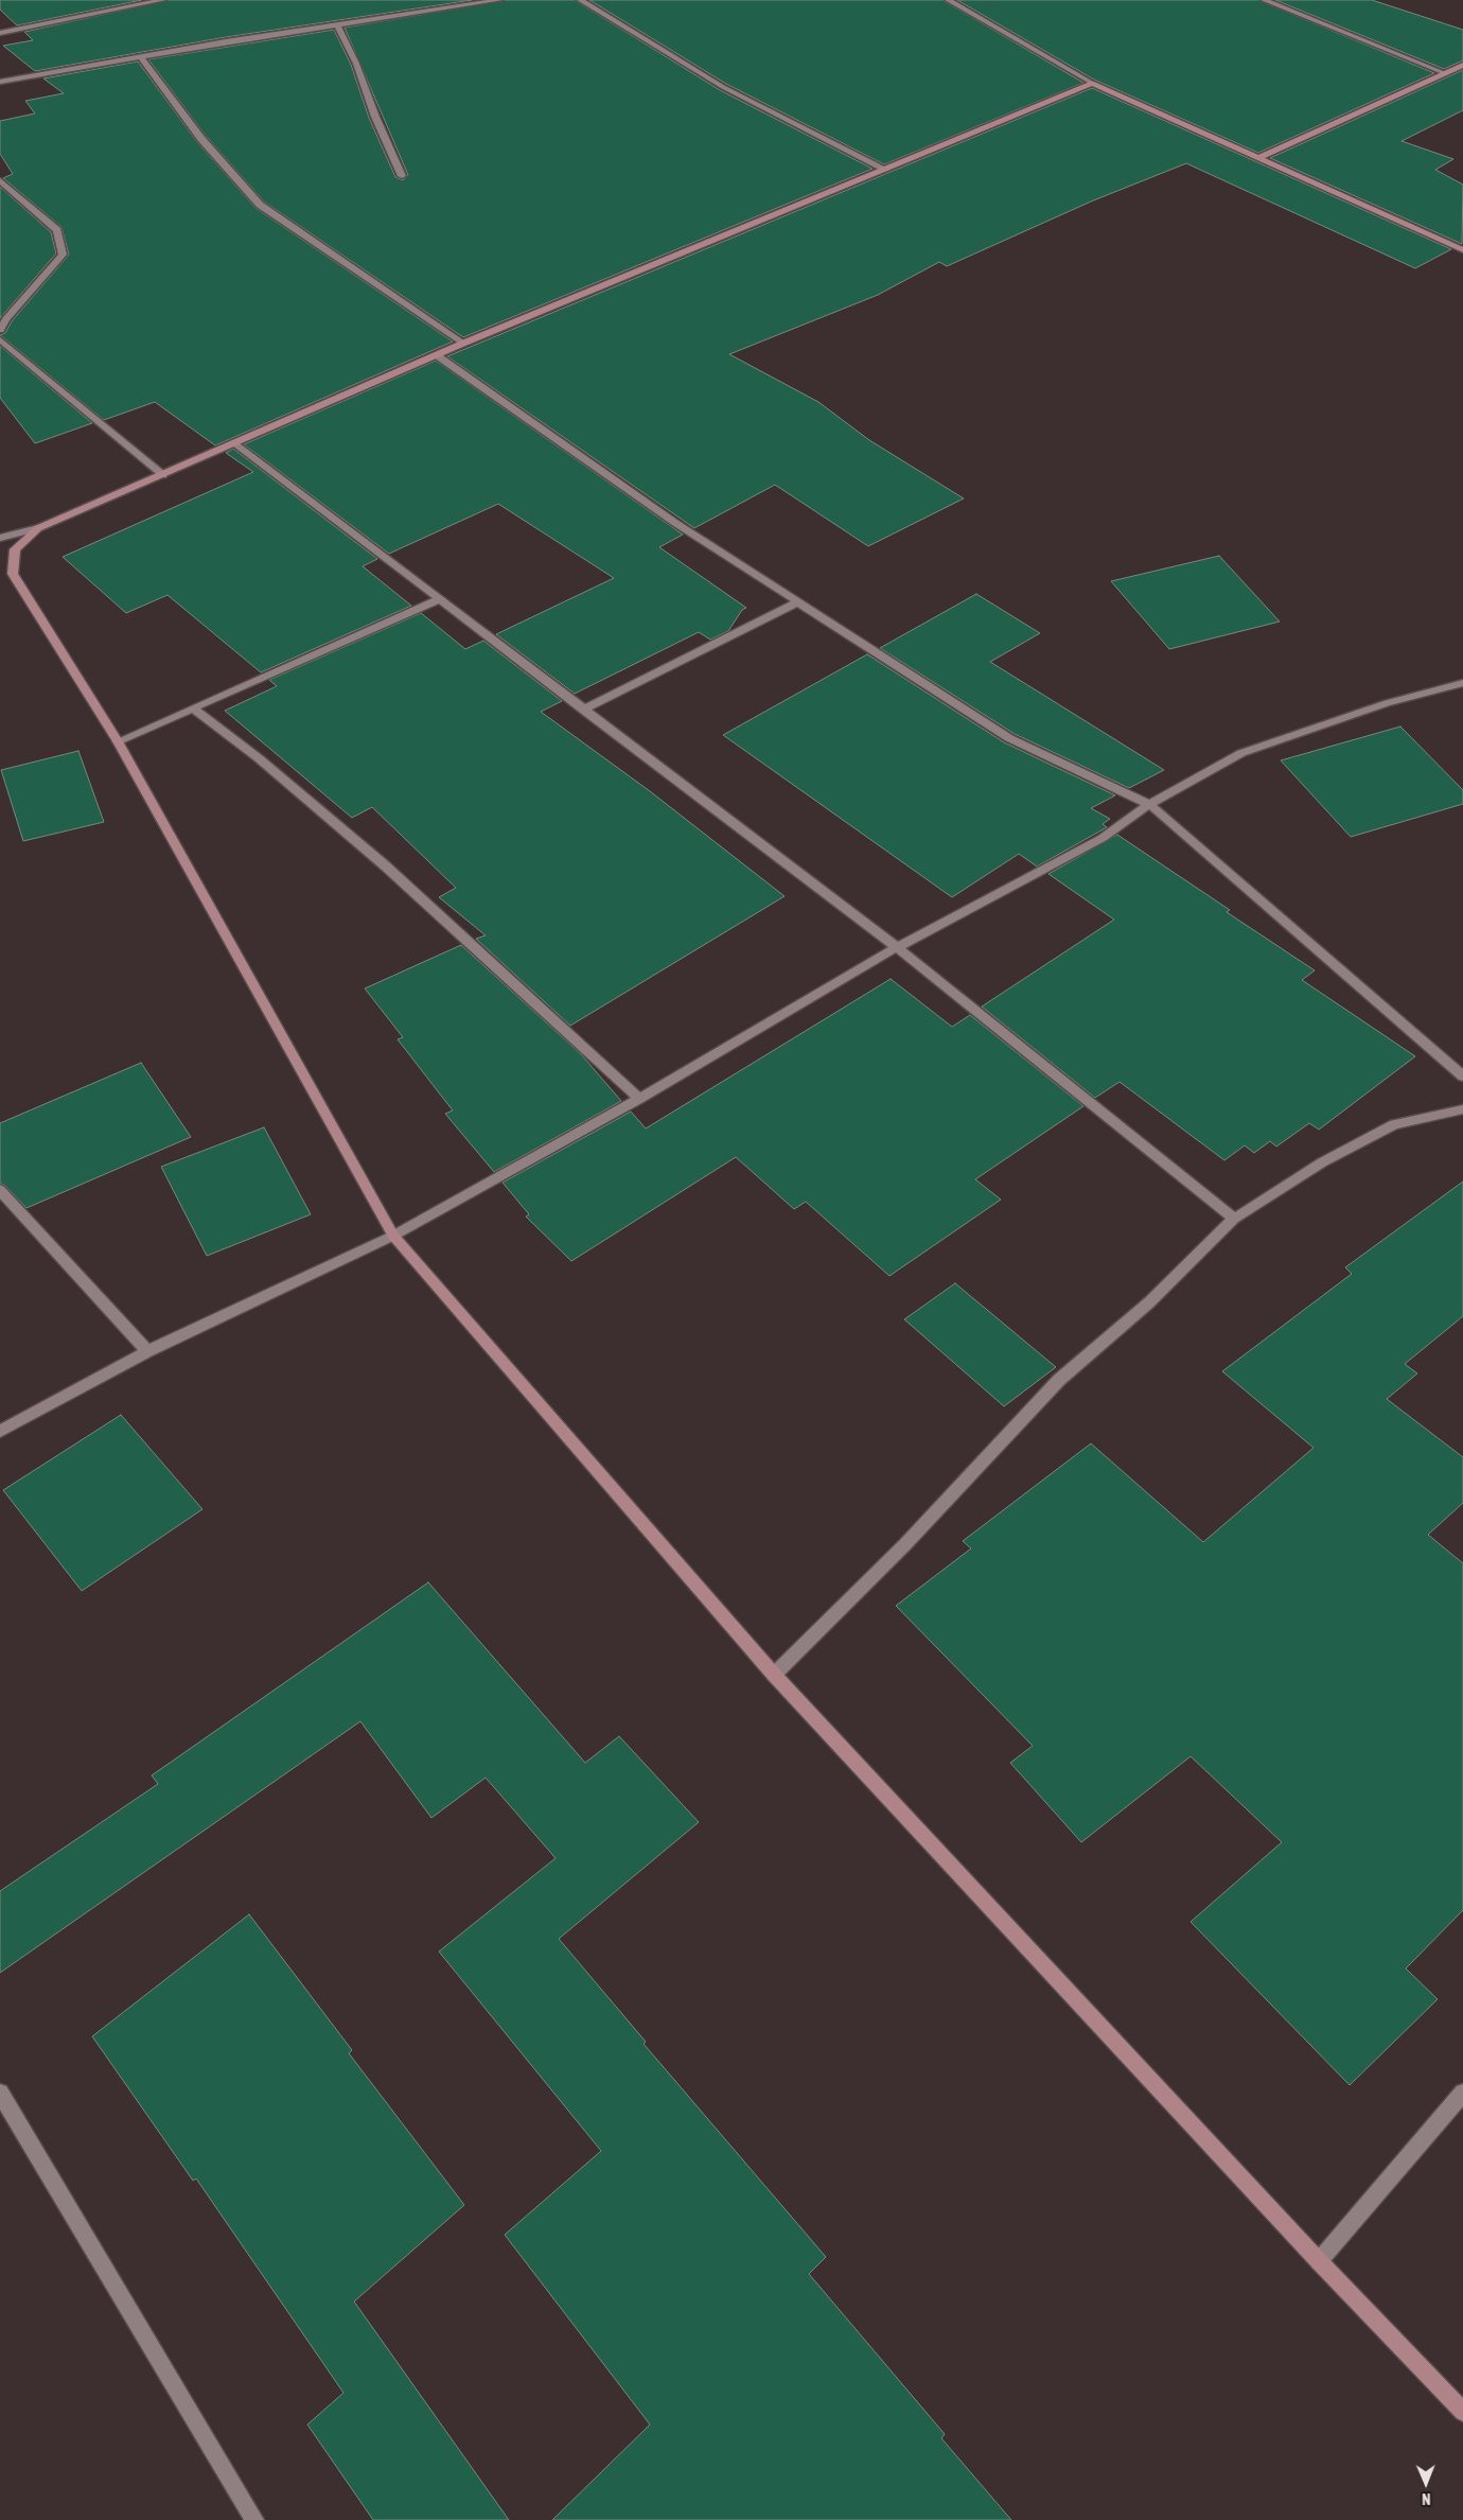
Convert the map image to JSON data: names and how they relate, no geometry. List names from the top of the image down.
{
  "north": "bottom"
}
